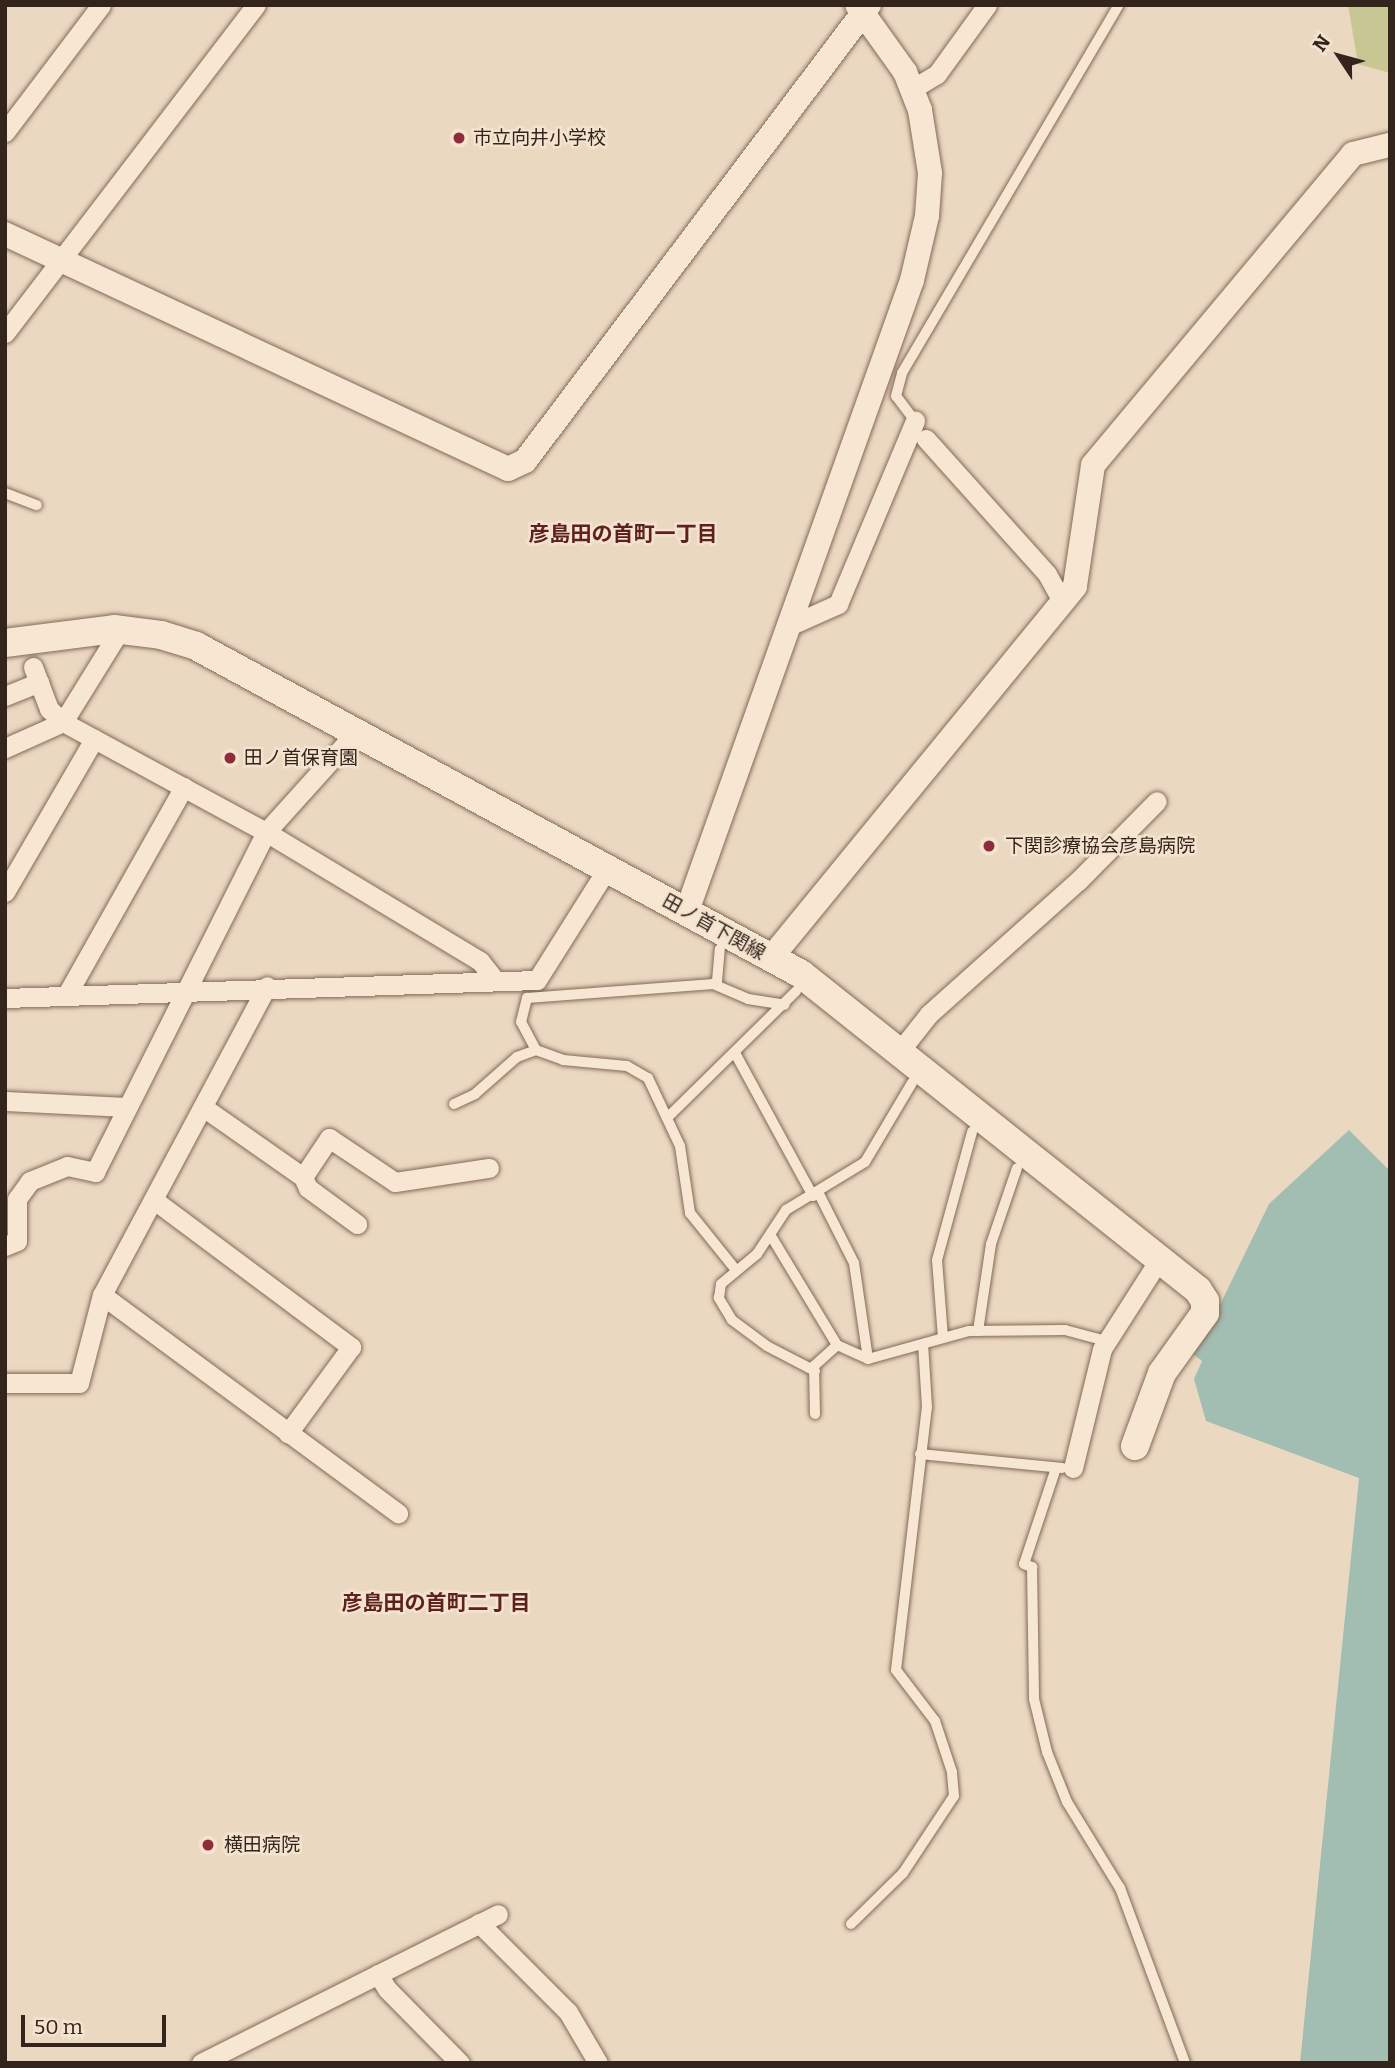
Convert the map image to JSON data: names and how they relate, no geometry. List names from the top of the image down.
{
  "streets": {
    "main road": ["田ノ首下関線"]
  },
  "districts": ["彦島田の首町一丁目", "彦島田の首町二丁目"],
  "places": [
    "市立向井小学校",
    "田ノ首保育園",
    "下関診療協会彦島病院",
    "横田病院"
  ],
  "scale_bar": "50 m",
  "north": "top left"
}
